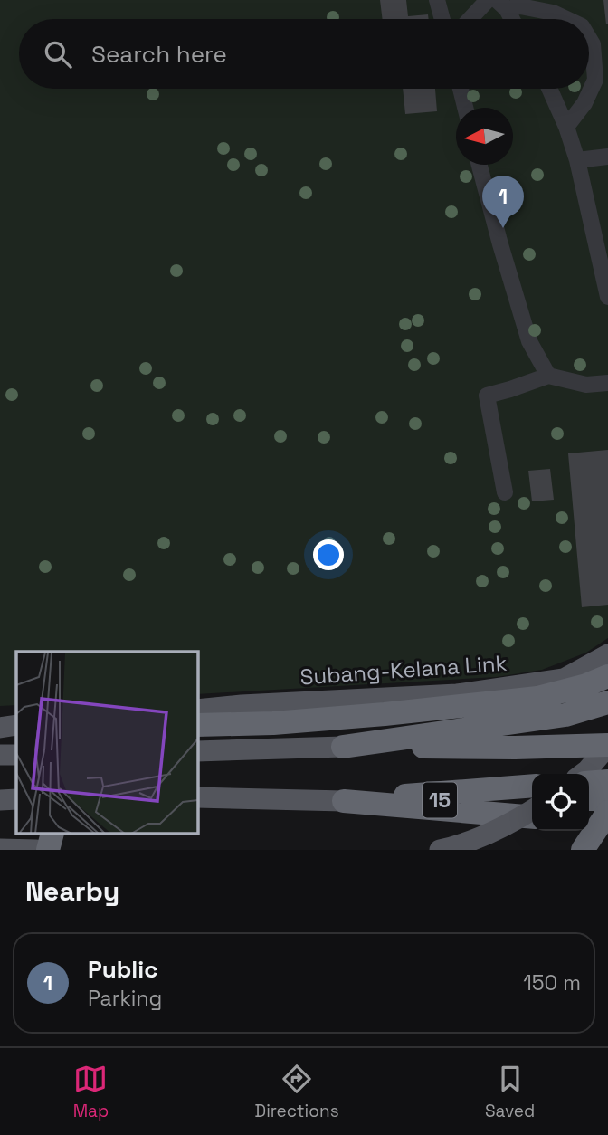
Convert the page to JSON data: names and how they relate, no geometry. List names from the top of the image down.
{
  "streets": {
    "highway": ["15"],
    "main road": ["Subang-Kelana Link"]
  },
  "north": "left",
  "page": {
    "search": "Search here",
    "pins": "1",
    "heading": "Nearby",
    "list": [
      {
        "mark": "1",
        "name": "Public",
        "note": "Parking",
        "value": "150 m"
      }
    ],
    "nav": ["Map", "Directions", "Saved"]
  }
}
